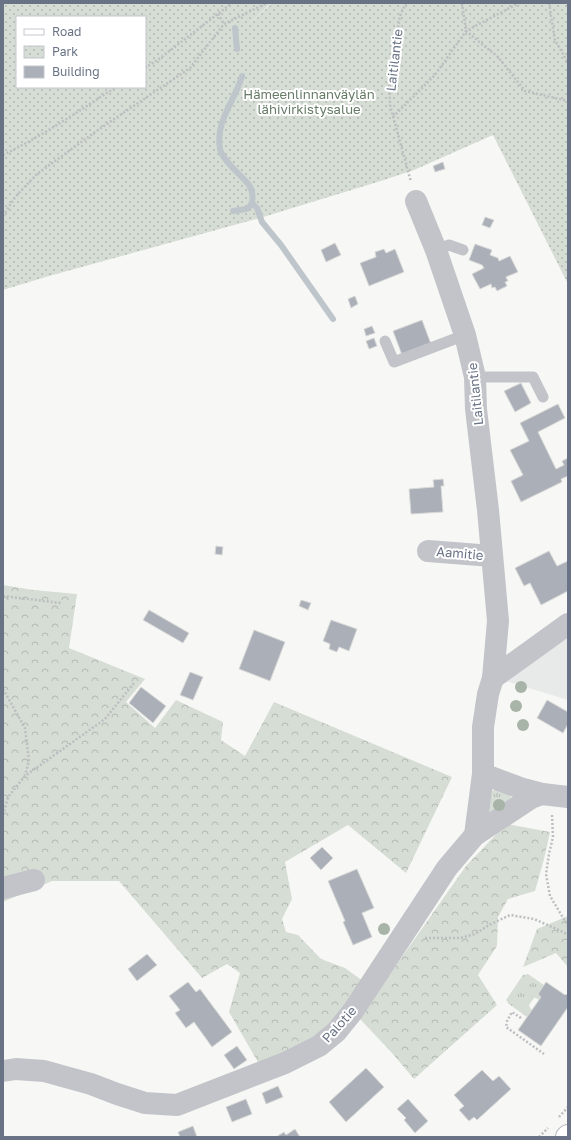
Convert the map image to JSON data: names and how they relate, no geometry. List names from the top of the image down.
{
  "streets": {
    "street": ["Laitilantie", "Aamitie", "Palotie"]
  },
  "crossings": [
    ["Laitilantie", "Aamitie"],
    ["Laitilantie", "Palotie"]
  ],
  "parks": ["Hämeenlinnanväylän lähivirkistysalue"],
  "legend": ["Road", "Park", "Building"]
}
